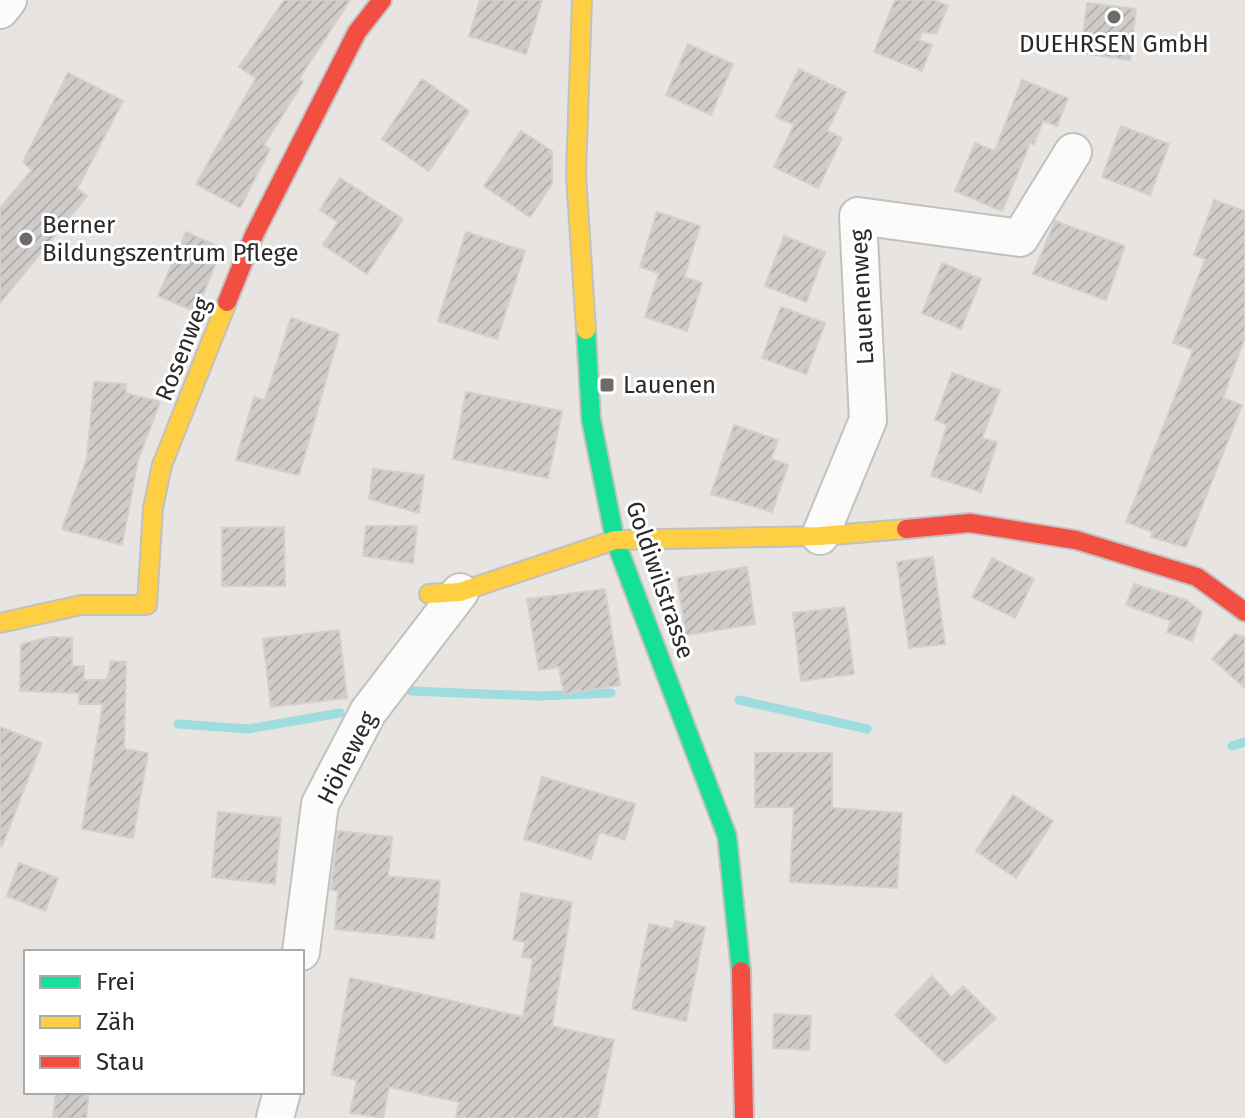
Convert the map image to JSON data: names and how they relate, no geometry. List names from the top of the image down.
{
  "streets": {
    "street": [
      "Lauenenweg",
      "Rosenweg",
      "Goldiwilstrasse",
      "Höheweg"
    ]
  },
  "places": {
    "other": ["DUEHRSEN GmbH", "Berner Bildungszentrum Pflege"],
    "transit": ["Lauenen"]
  },
  "legend": ["Frei", "Zäh", "Stau"]
}
